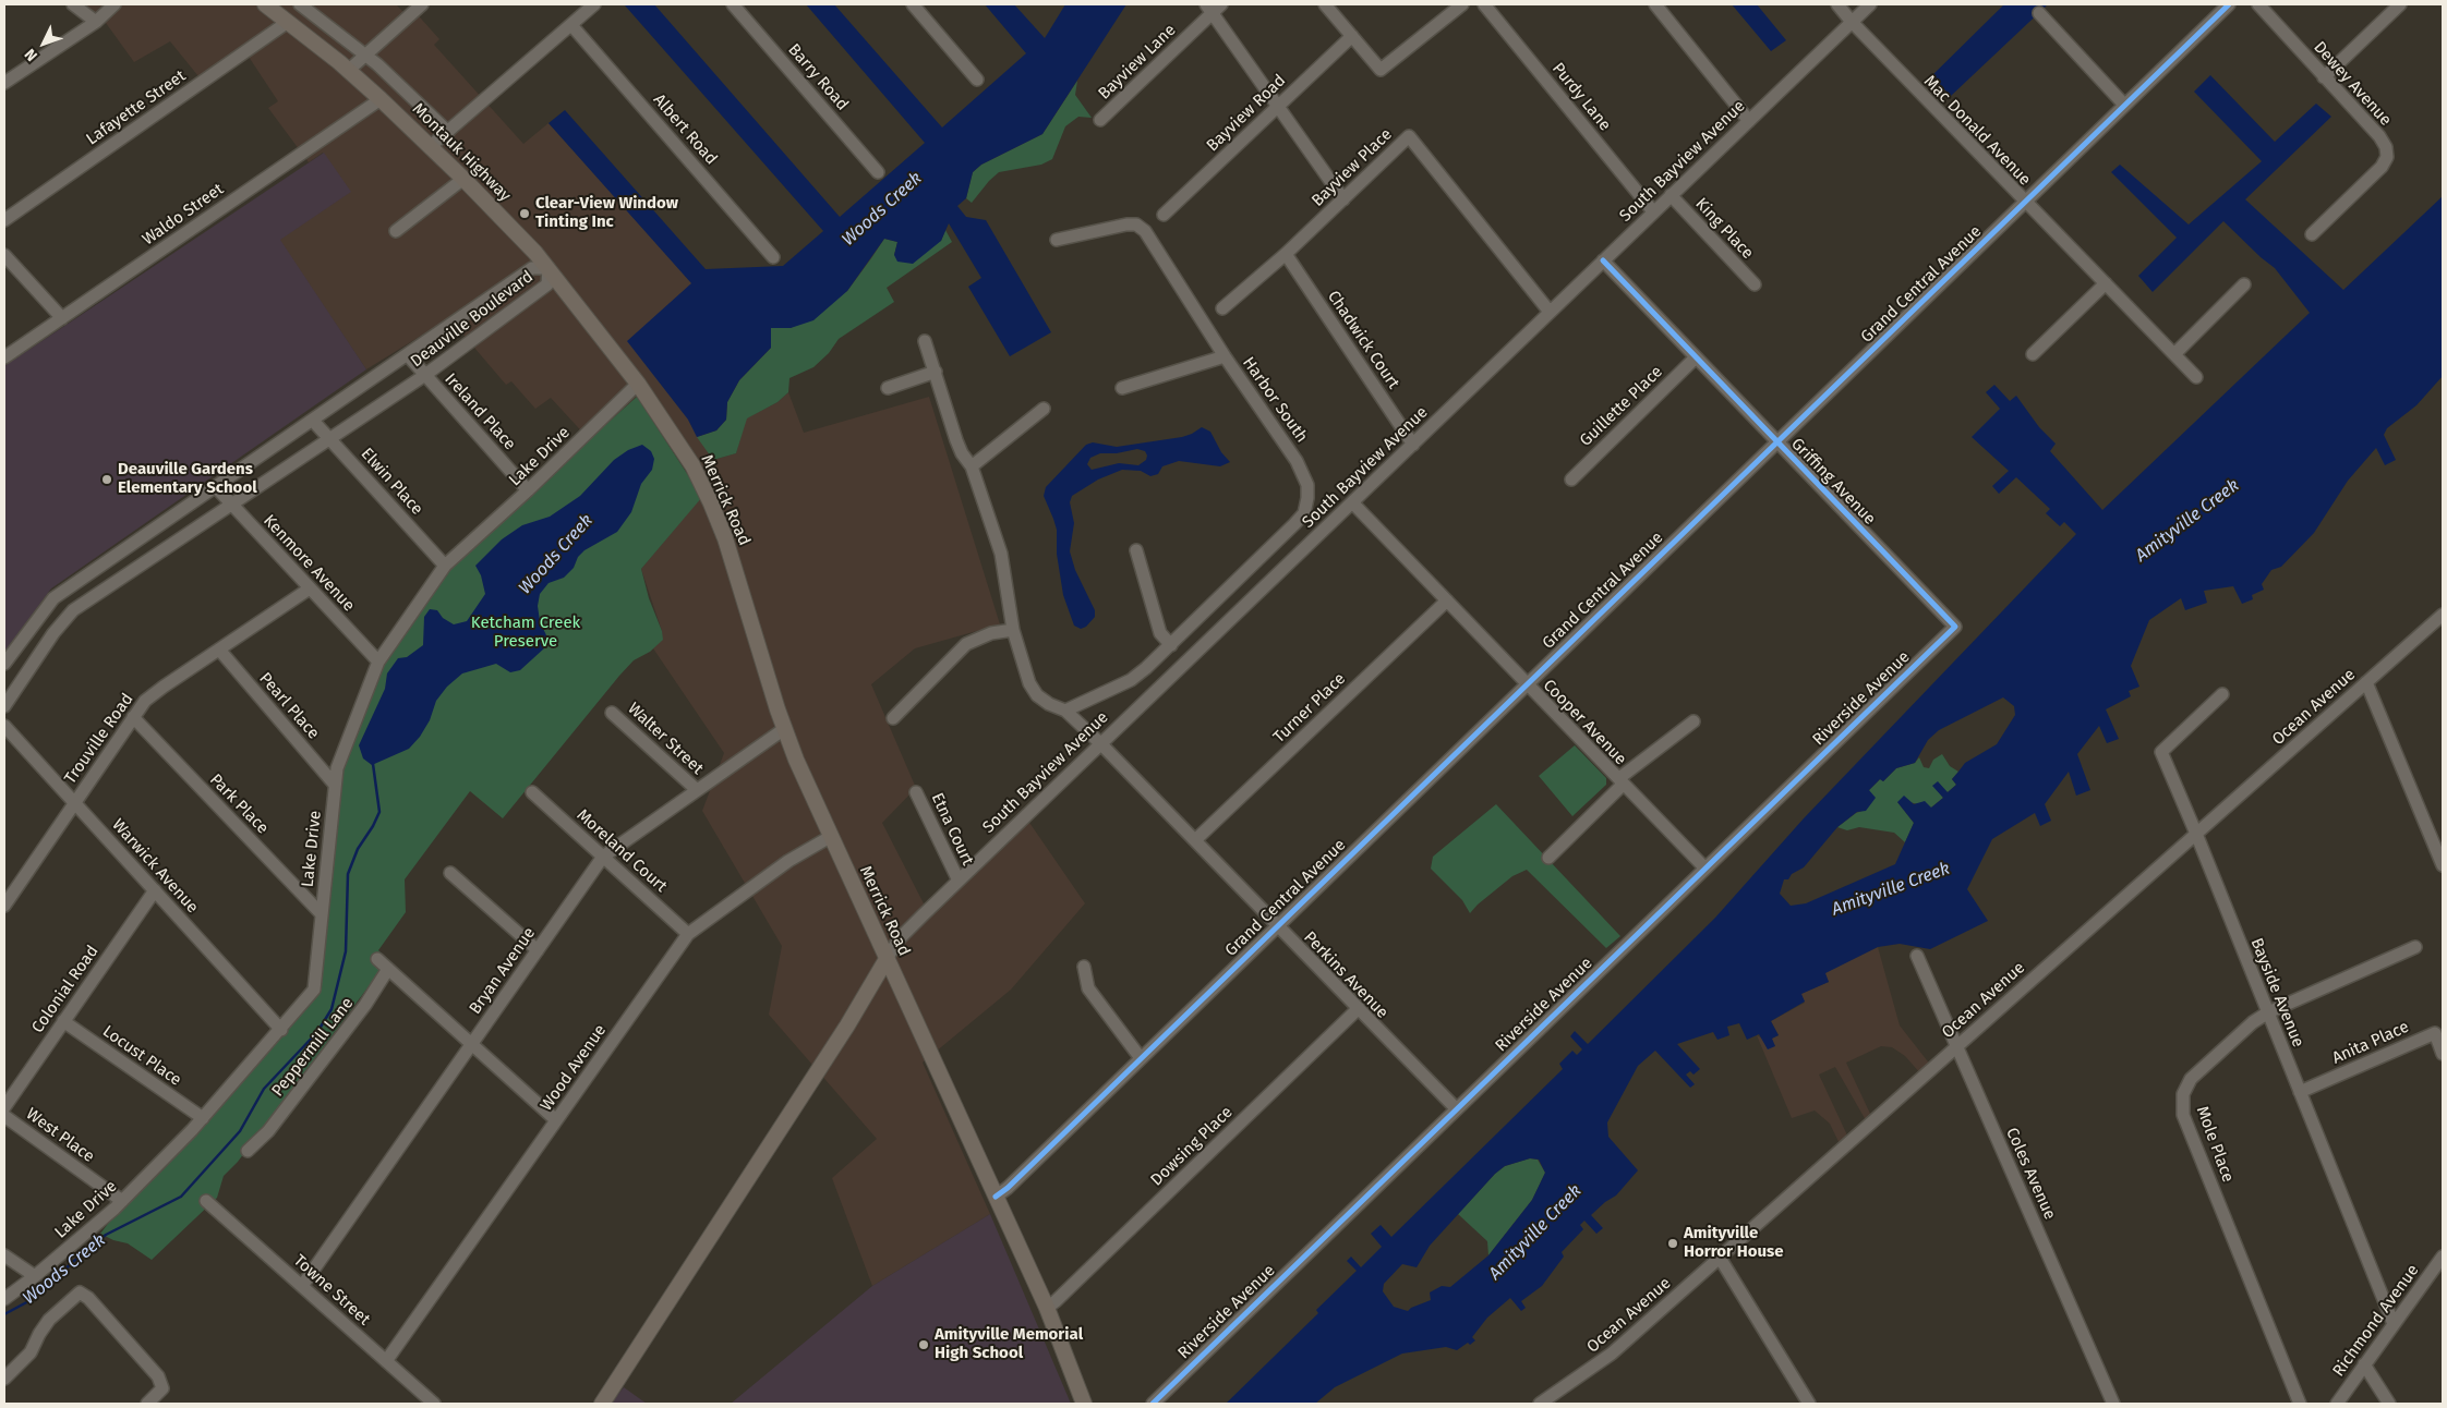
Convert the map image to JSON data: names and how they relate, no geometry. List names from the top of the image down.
{
  "streets": {
    "main road": ["Montauk Highway", "Merrick Road"],
    "street": [
      "Bayview Lane",
      "Barry Road",
      "Dewey Avenue",
      "Purdy Lane",
      "Lafayette Street",
      "Bayview Road",
      "Albert Road",
      "Mac Donald Avenue",
      "South Bayview Avenue",
      "Bayview Place",
      "Waldo Street",
      "King Place",
      "Grand Central Avenue",
      "Deauville Boulevard",
      "Chadwick Court",
      "Harbor South",
      "Guillette Place",
      "Ireland Place",
      "Lake Drive",
      "Elwin Place",
      "Griffing Avenue",
      "Kenmore Avenue",
      "Riverside Avenue",
      "Pearl Place",
      "Ocean Avenue",
      "Turner Place",
      "Cooper Avenue",
      "Trouville Road",
      "Walter Street",
      "Park Place",
      "Etna Court",
      "Moreland Court",
      "Warwick Avenue",
      "Bryan Avenue",
      "Perkins Avenue",
      "Colonial Road",
      "Bayside Avenue",
      "Anita Place",
      "Peppermill Lane",
      "Locust Place",
      "Wood Avenue",
      "West Place",
      "Mole Place",
      "Dowsing Place",
      "Coles Avenue",
      "Towne Street",
      "Richmond Avenue"
    ]
  },
  "crossings": [
    ["Purdy Lane", "South Bayview Avenue"],
    ["Lafayette Street", "Montauk Highway"],
    ["Mac Donald Avenue", "South Bayview Avenue"],
    ["Mac Donald Avenue", "Grand Central Avenue"],
    ["Montauk Highway", "Waldo Street"],
    ["Montauk Highway", "Deauville Boulevard"],
    ["Montauk Highway", "Lake Drive"],
    ["Montauk Highway", "Merrick Road"],
    ["South Bayview Avenue", "Bayview Place"],
    ["South Bayview Avenue", "King Place"],
    ["South Bayview Avenue", "Chadwick Court"],
    ["South Bayview Avenue", "Griffing Avenue"],
    ["South Bayview Avenue", "Merrick Road"],
    ["South Bayview Avenue", "Cooper Avenue"],
    ["South Bayview Avenue", "Etna Court"],
    ["South Bayview Avenue", "Perkins Avenue"],
    ["Bayview Place", "Chadwick Court"],
    ["Grand Central Avenue", "Griffing Avenue"],
    ["Grand Central Avenue", "Merrick Road"],
    ["Grand Central Avenue", "Cooper Avenue"],
    ["Grand Central Avenue", "Perkins Avenue"],
    ["Deauville Boulevard", "Ireland Place"],
    ["Deauville Boulevard", "Elwin Place"],
    ["Deauville Boulevard", "Kenmore Avenue"],
    ["Harbor South", "Perkins Avenue"],
    ["Guillette Place", "Griffing Avenue"],
    ["Ireland Place", "Lake Drive"],
    ["Lake Drive", "Elwin Place"],
    ["Lake Drive", "Kenmore Avenue"],
    ["Lake Drive", "Pearl Place"],
    ["Lake Drive", "Park Place"],
    ["Lake Drive", "Warwick Avenue"],
    ["Lake Drive", "Locust Place"],
    ["Lake Drive", "West Place"],
    ["Griffing Avenue", "Riverside Avenue"],
    ["Merrick Road", "Bryan Avenue"],
    ["Merrick Road", "Wood Avenue"],
    ["Merrick Road", "Dowsing Place"],
    ["Kenmore Avenue", "Trouville Road"],
    ["Riverside Avenue", "Cooper Avenue"],
    ["Riverside Avenue", "Perkins Avenue"],
    ["Pearl Place", "Trouville Road"],
    ["Ocean Avenue", "Bayside Avenue"],
    ["Ocean Avenue", "Coles Avenue"],
    ["Turner Place", "Cooper Avenue"],
    ["Turner Place", "Perkins Avenue"],
    ["Trouville Road", "Park Place"],
    ["Trouville Road", "Warwick Avenue"],
    ["Walter Street", "Bryan Avenue"],
    ["Moreland Court", "Bryan Avenue"],
    ["Moreland Court", "Wood Avenue"],
    ["Warwick Avenue", "Colonial Road"],
    ["Bryan Avenue", "Towne Street"],
    ["Perkins Avenue", "Dowsing Place"],
    ["Colonial Road", "Locust Place"],
    ["Bayside Avenue", "Anita Place"],
    ["Bayside Avenue", "Mole Place"],
    ["Bayside Avenue", "Richmond Avenue"],
    ["Wood Avenue", "Towne Street"]
  ],
  "water": ["Woods Creek", "Amityville Creek"],
  "parks": ["Ketcham Creek Preserve"],
  "places": [
    "Clear-View Window Tinting Inc",
    "Deauville Gardens Elementary School",
    "Amityville Horror House",
    "Amityville Memorial High School"
  ],
  "north": "bottom left"
}
